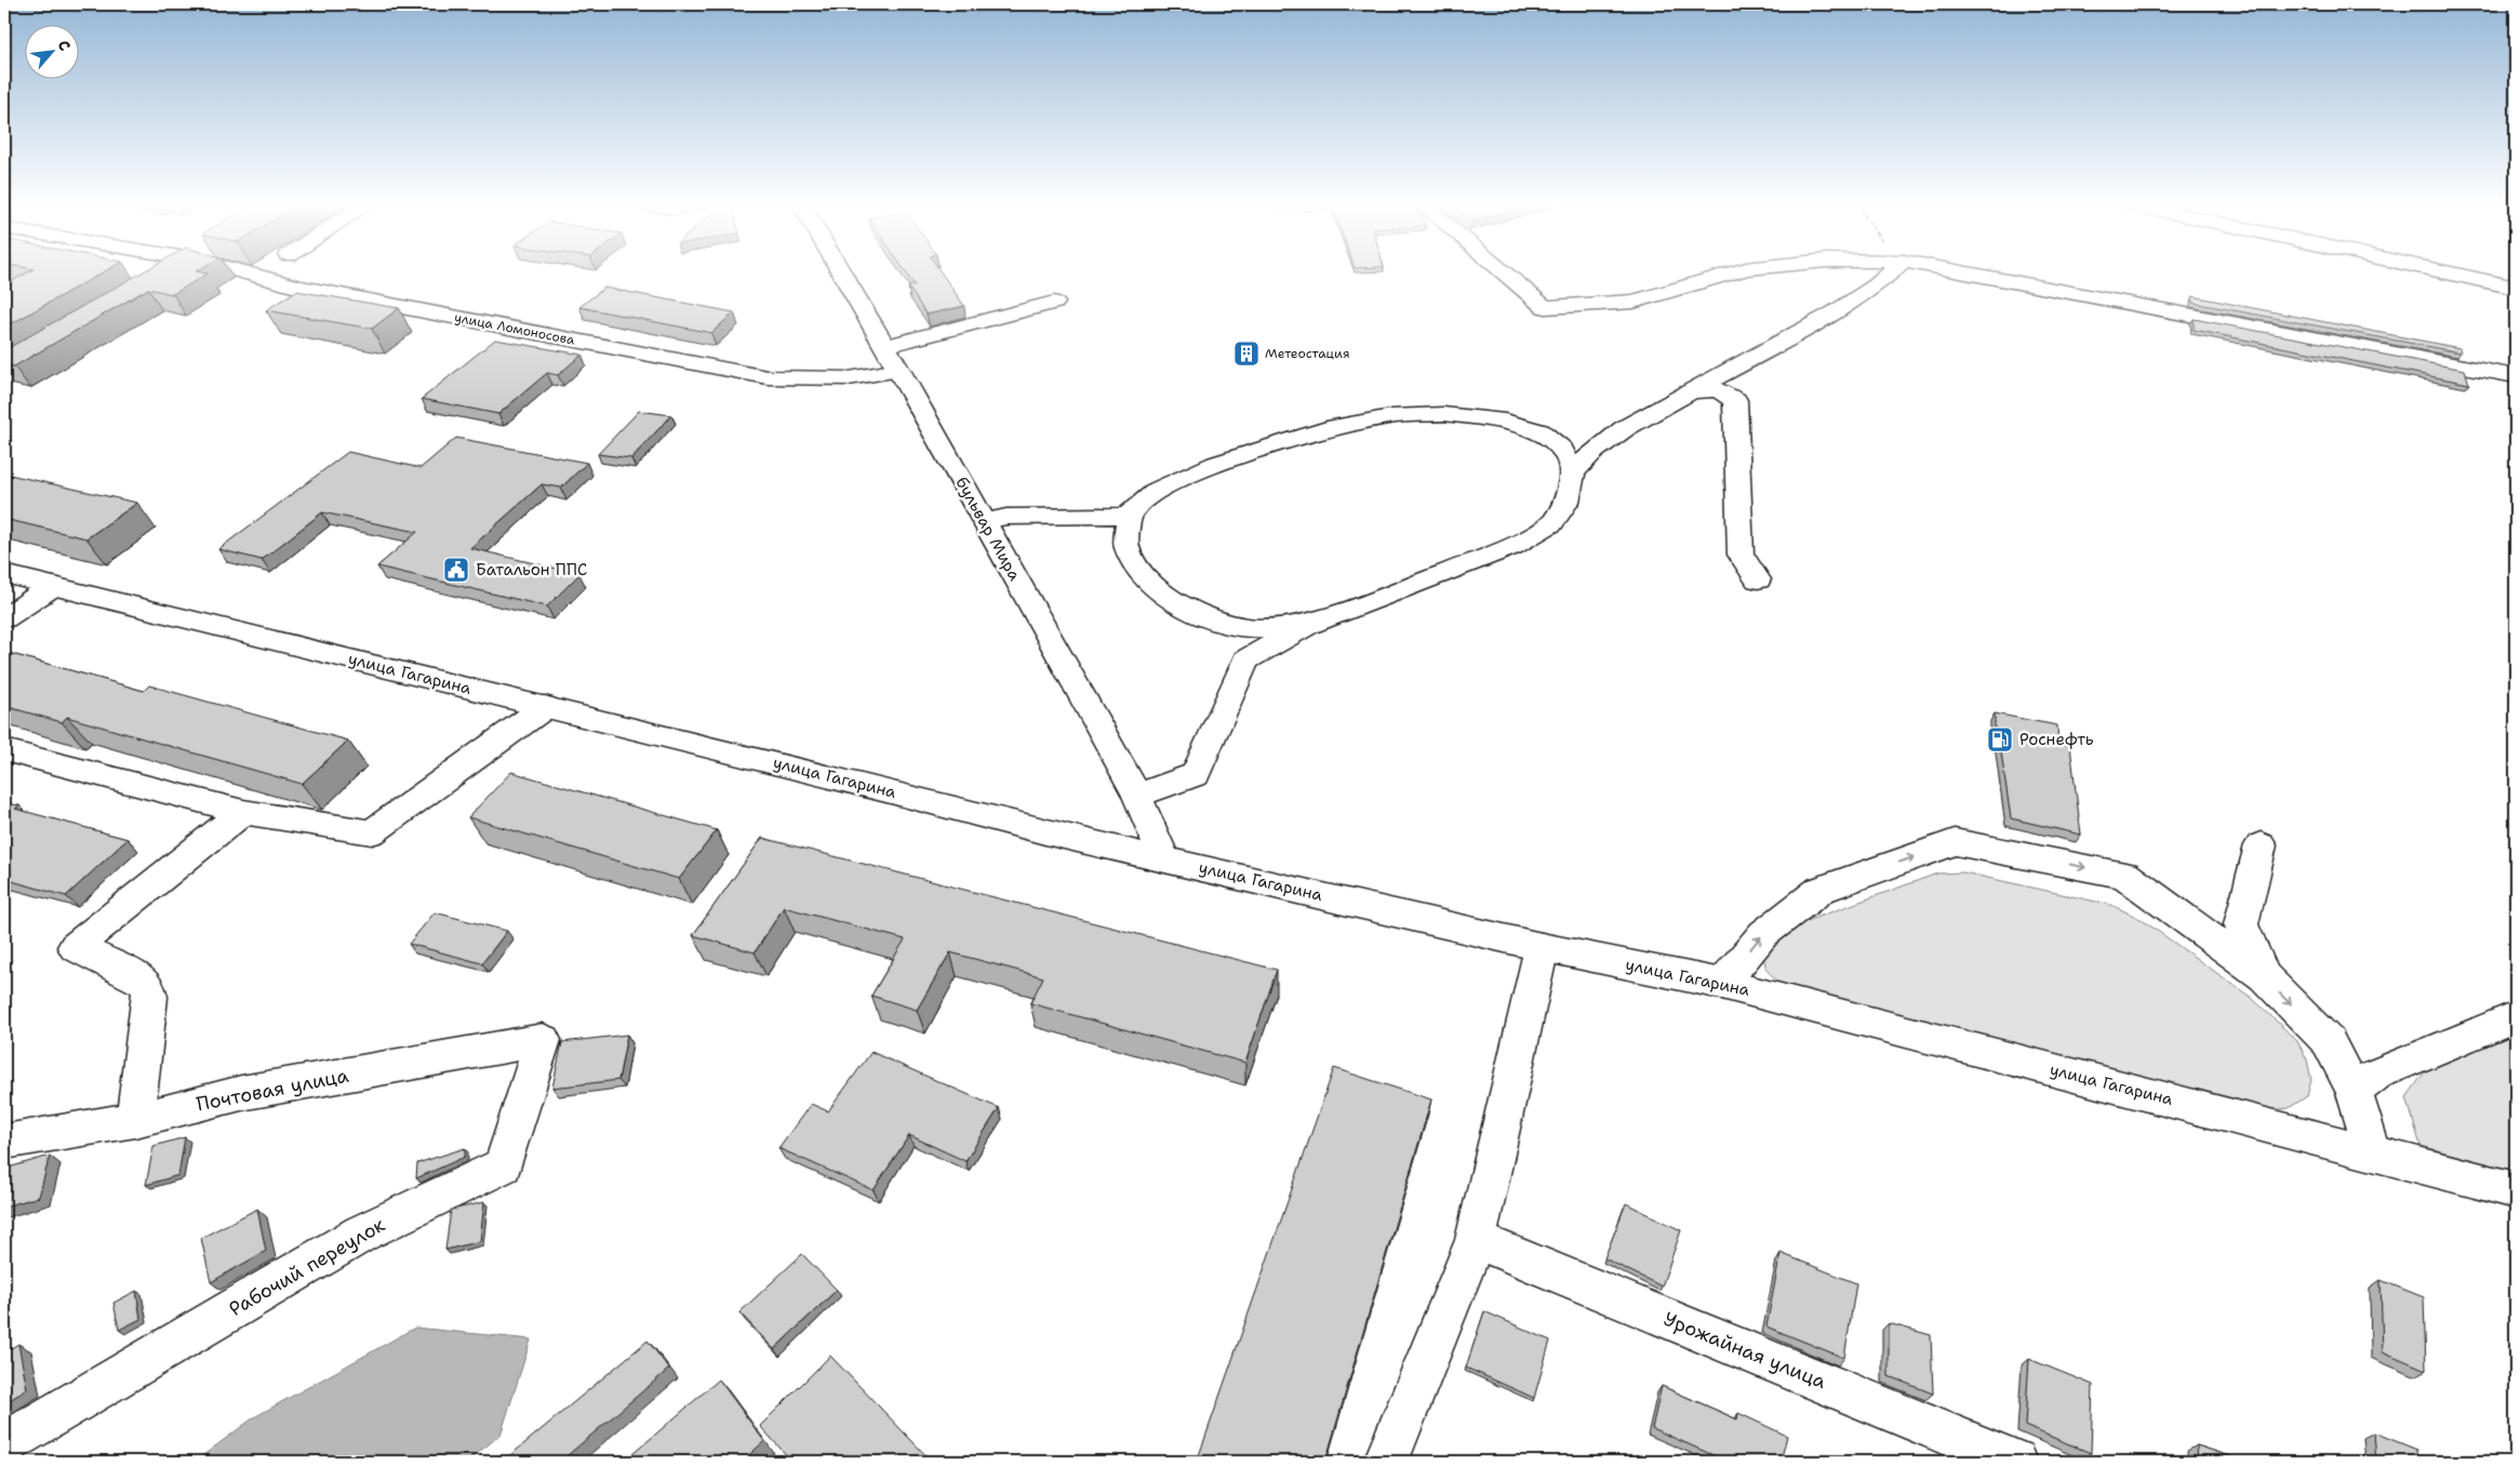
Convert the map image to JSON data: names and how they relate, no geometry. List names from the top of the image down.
{
  "streets": {
    "street": [
      "улица Ломоносова",
      "бульвар Мира",
      "улица Гагарина",
      "Почтовая улица",
      "Рабочий переулок",
      "Урожайная улица"
    ]
  },
  "crossings": [
    ["улица Ломоносова", "бульвар Мира"],
    ["бульвар Мира", "улица Гагарина"],
    ["Почтовая улица", "Рабочий переулок"]
  ],
  "places": {
    "building": ["Метеостация"],
    "public building": ["Батальон ППС"],
    "fuel station": ["Роснефть"]
  },
  "north": "top right"
}
